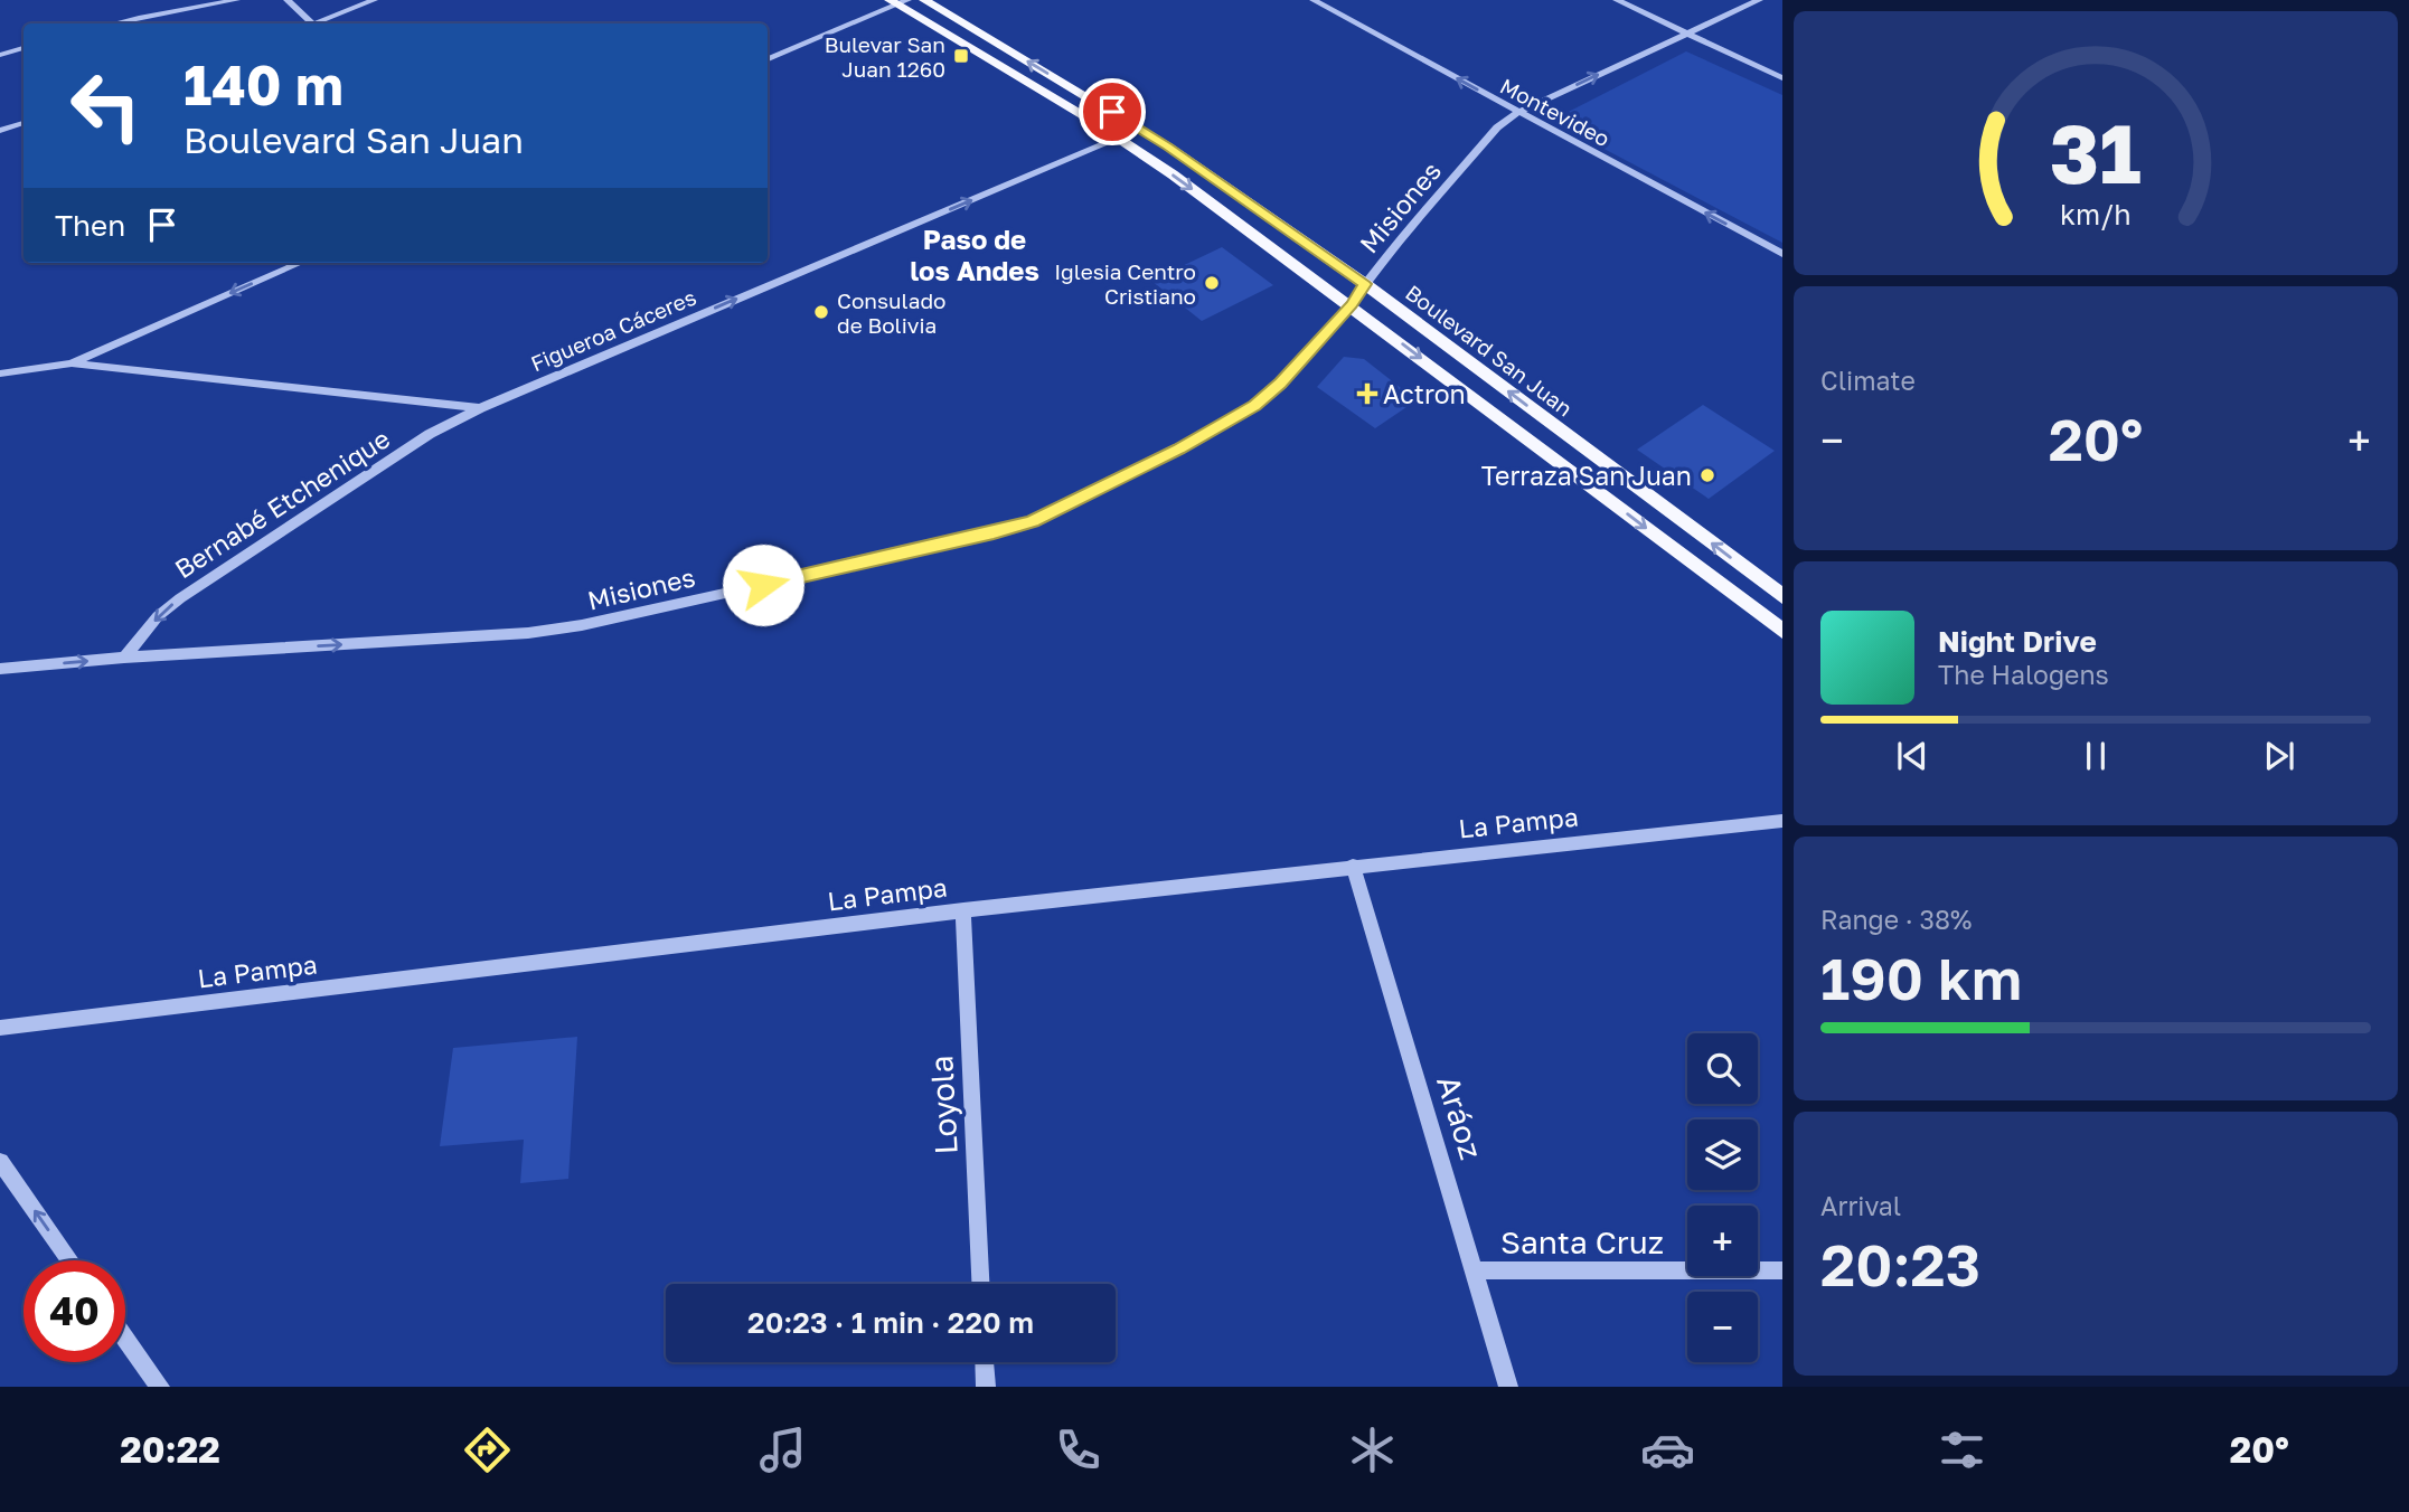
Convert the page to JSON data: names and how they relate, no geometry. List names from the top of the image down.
{
  "streets": {
    "main road": ["Boulevard San Juan"],
    "street": [
      "Montevideo",
      "Misiones",
      "Figueroa Cáceres",
      "Bernabé Etchenique",
      "La Pampa",
      "Loyola",
      "Aráoz",
      "Santa Cruz"
    ]
  },
  "crossings": [
    ["Montevideo", "Misiones"],
    ["Misiones", "Boulevard San Juan"],
    ["Misiones", "Bernabé Etchenique"],
    ["Figueroa Cáceres", "Boulevard San Juan"],
    ["Figueroa Cáceres", "Bernabé Etchenique"],
    ["La Pampa", "Loyola"],
    ["La Pampa", "Aráoz"],
    ["Aráoz", "Santa Cruz"]
  ],
  "one_way": [
    "Montevideo",
    "Misiones",
    "Figueroa Cáceres",
    "Bernabé Etchenique"
  ],
  "districts": ["Paso de los Andes"],
  "places": {
    "transit": ["Bulevar San Juan 1260"],
    "other": ["Iglesia Centro Cristiano", "Consulado de Bolivia", "Terraza San Juan"],
    "health": ["Actron"]
  },
  "page": {
    "turn": ["140 m", "Boulevard San Juan"],
    "then": "Then",
    "tile": [
      "Climate",
      ["Range · 38%", "190 km"],
      ["Arrival", "20:23"]
    ],
    "heat": ["−", "20°", "+"],
    "song": ["Night Drive", "The Halogens"],
    "map_buttons": ["+", "−"],
    "limit": "40",
    "trip": "20:23 · 1 min · 220 m",
    "tabs": ["20:22", "20°"],
    "gauge": ["31", "km/h"]
  }
}
